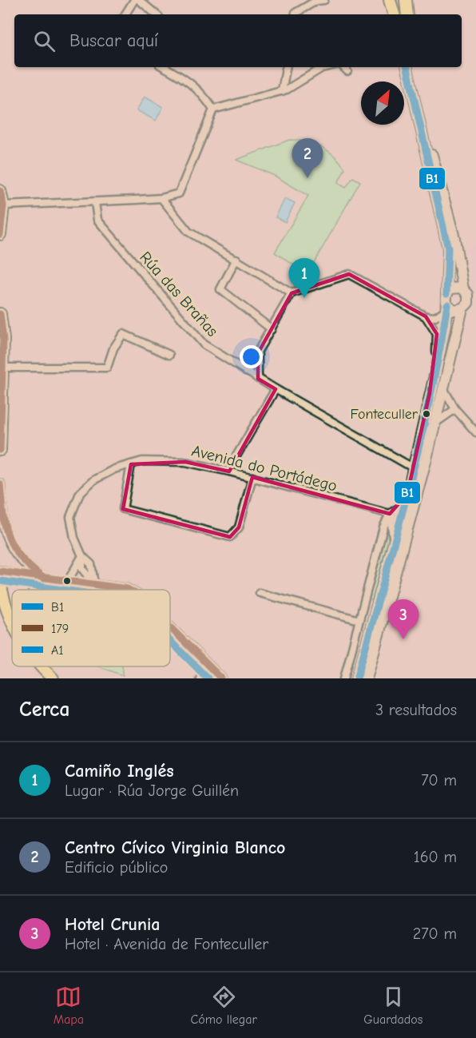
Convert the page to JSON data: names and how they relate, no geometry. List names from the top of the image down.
{
  "streets": {
    "street": ["Rúa das Brañas", "Avenida do Portádego"]
  },
  "places": ["Fonteculler"],
  "lines": ["transit line B1", "transit line 179", "transit line A1"],
  "legend": ["B1", "179", "A1"],
  "north": "top right",
  "page": {
    "search": "Buscar aquí",
    "pins": ["2", "1", "3"],
    "heading": ["Cerca", "3 resultados"],
    "list": [
      {
        "mark": "1",
        "name": "Camiño Inglés",
        "note": "Lugar · Rúa Jorge Guillén",
        "value": "70 m"
      },
      {
        "mark": "2",
        "name": "Centro Cívico Virginia Blanco",
        "note": "Edificio público",
        "value": "160 m"
      },
      {
        "mark": "3",
        "name": "Hotel Crunia",
        "note": "Hotel · Avenida de Fonteculler",
        "value": "270 m"
      }
    ],
    "nav": ["Mapa", "Cómo llegar", "Guardados"]
  }
}
